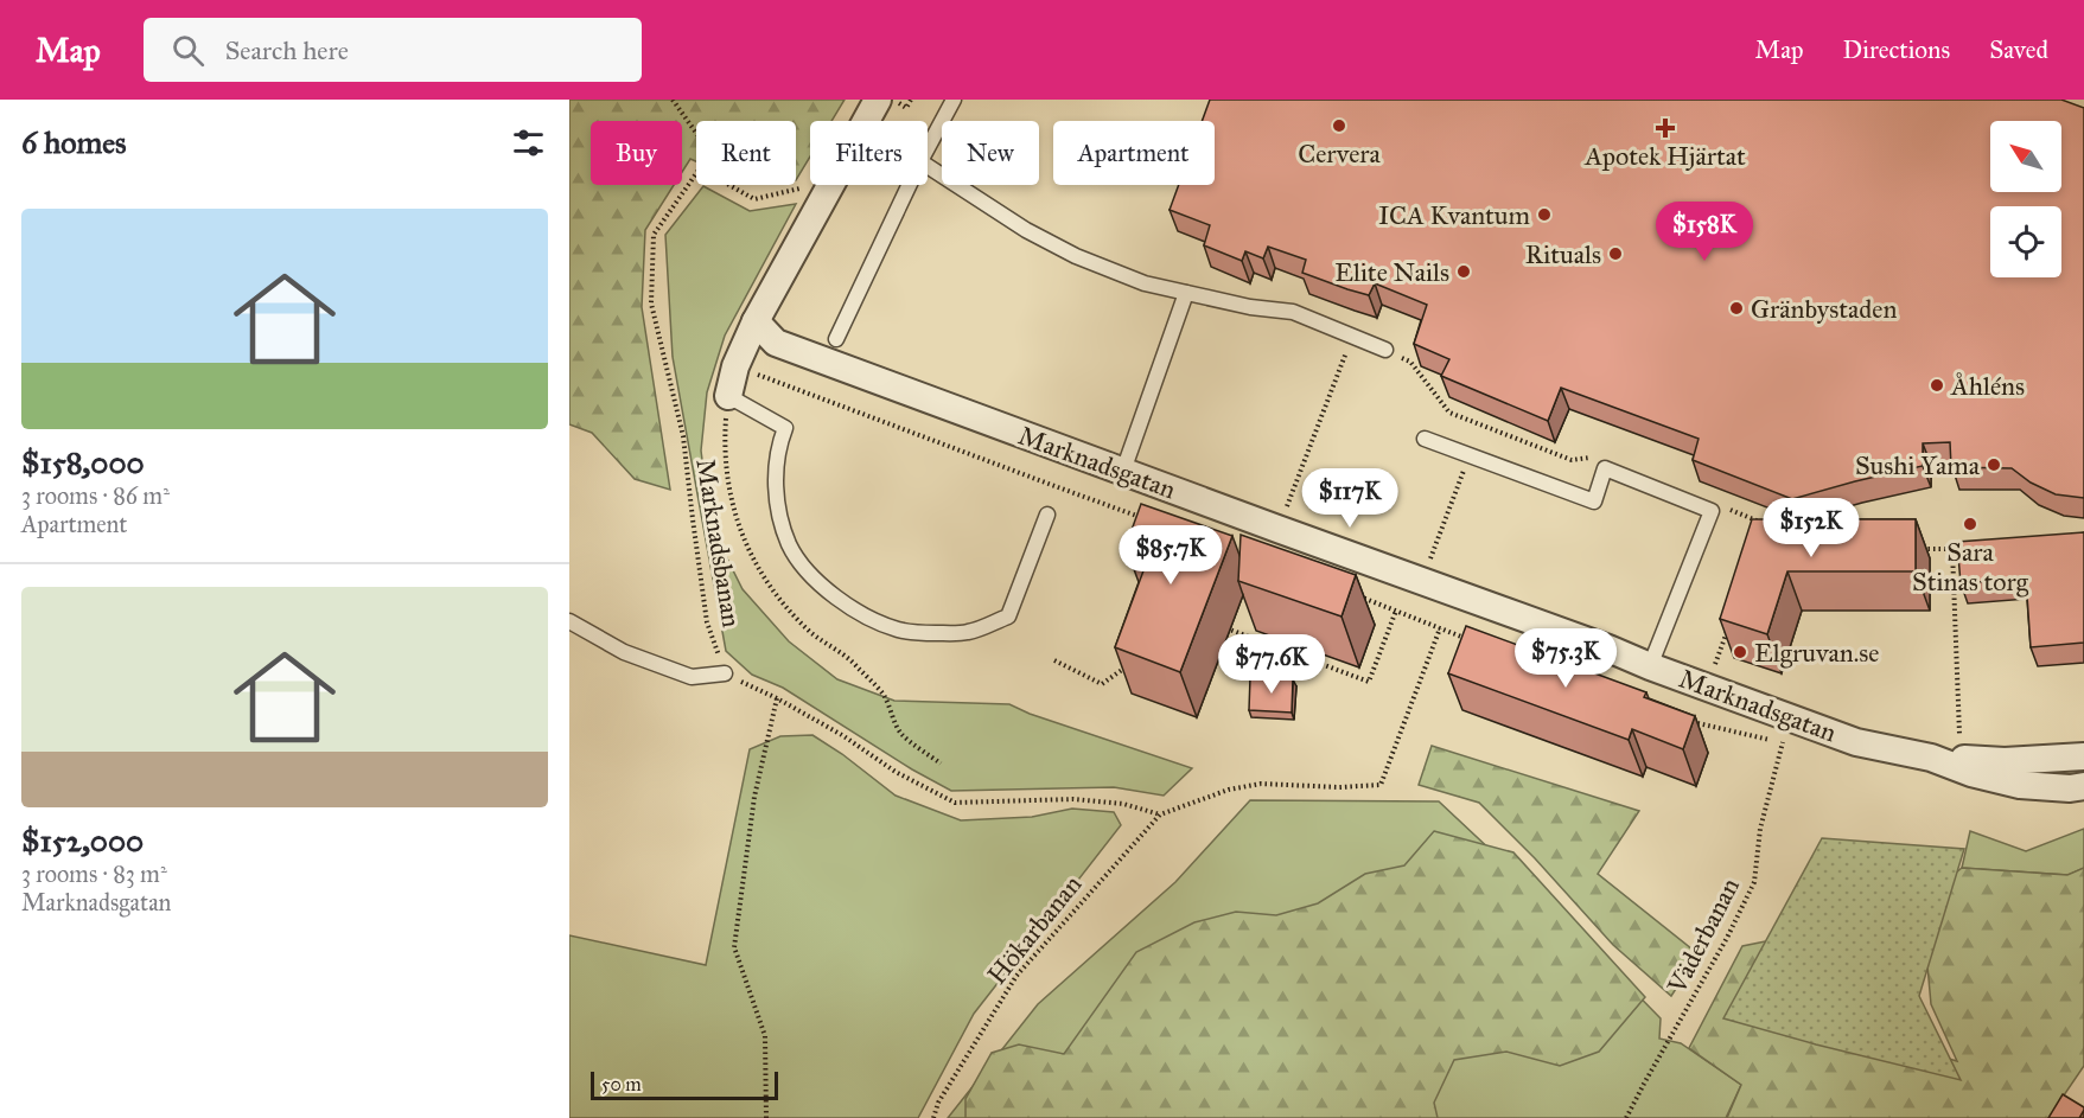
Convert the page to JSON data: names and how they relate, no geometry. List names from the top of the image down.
{
  "streets": {
    "street": ["Marknadsgatan"],
    "path": ["Marknadsbanan", "Hökarbanan", "Väderbanan"]
  },
  "crossings": [
    ["Marknadsgatan", "Väderbanan"]
  ],
  "places": {
    "other": [
      "Cervera",
      "ICA Kvantum",
      "Rituals",
      "Elite Nails",
      "Gränbystaden",
      "Åhléns",
      "Sushi Yama",
      "Sara Stinas torg",
      "Elgruvan.se"
    ],
    "health": ["Apotek Hjärtat"]
  },
  "scale_bar": "50 m",
  "north": "top left",
  "page": {
    "header": "Map",
    "search": "Search here",
    "nav": ["Map", "Directions", "Saved"],
    "heading": "6 homes",
    "chip": [
      "Buy",
      "Rent",
      "Filters",
      "New",
      "Apartment"
    ],
    "list": [
      {
        "name": "$158,000",
        "note": "3 rooms · 86 m² · Apartment"
      },
      {
        "name": "$152,000",
        "note": "3 rooms · 83 m² · Marknadsgatan"
      }
    ],
    "price": [
      "$158K",
      "$117K",
      "$152K",
      "$85.7K",
      "$75.3K",
      "$77.6K"
    ],
    "scale": "50 m"
  }
}
